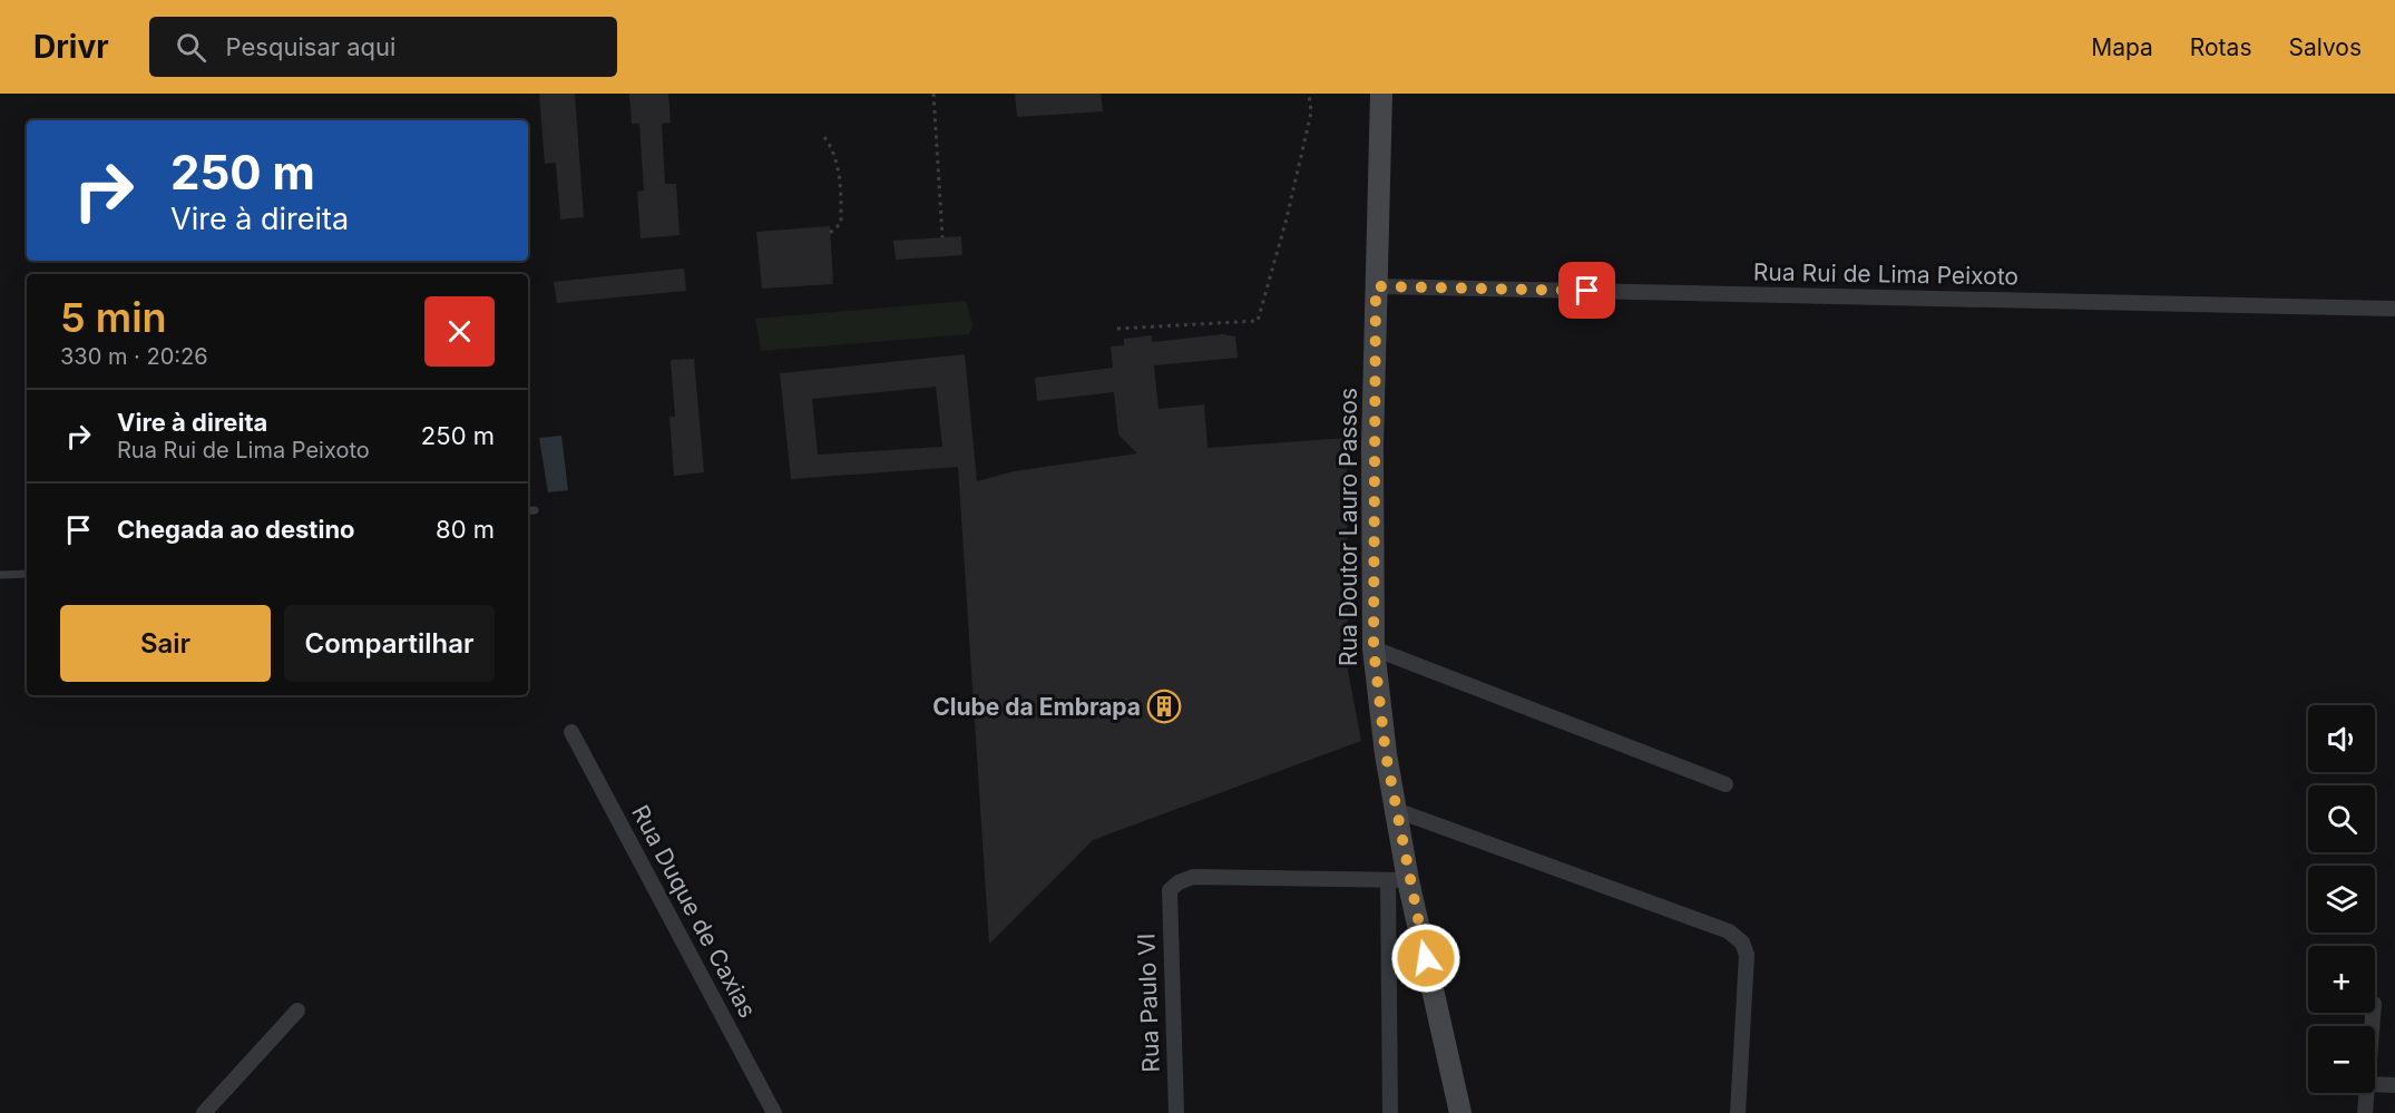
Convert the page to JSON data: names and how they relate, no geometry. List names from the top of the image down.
{
  "streets": {
    "main road": ["Rua Doutor Lauro Passos"],
    "street": ["Rua Rui de Lima Peixoto", "Rua Duque de Caxias", "Rua Paulo VI"]
  },
  "crossings": [
    ["Rua Rui de Lima Peixoto", "Rua Doutor Lauro Passos"],
    ["Rua Doutor Lauro Passos", "Rua Paulo VI"]
  ],
  "places": {
    "building": ["Clube da Embrapa"]
  },
  "page": {
    "header": "Drivr",
    "search": "Pesquisar aqui",
    "nav": ["Mapa", "Rotas", "Salvos"],
    "turn": ["250 m", "Vire à direita"],
    "heading": ["5 min", "330 m · 20:26"],
    "list": [
      {
        "name": "Vire à direita",
        "note": "Rua Rui de Lima Peixoto",
        "value": "250 m"
      },
      {
        "name": "Chegada ao destino",
        "value": "80 m"
      }
    ],
    "buttons": ["Sair", "Compartilhar"],
    "map_buttons": ["+", "−"]
  }
}
